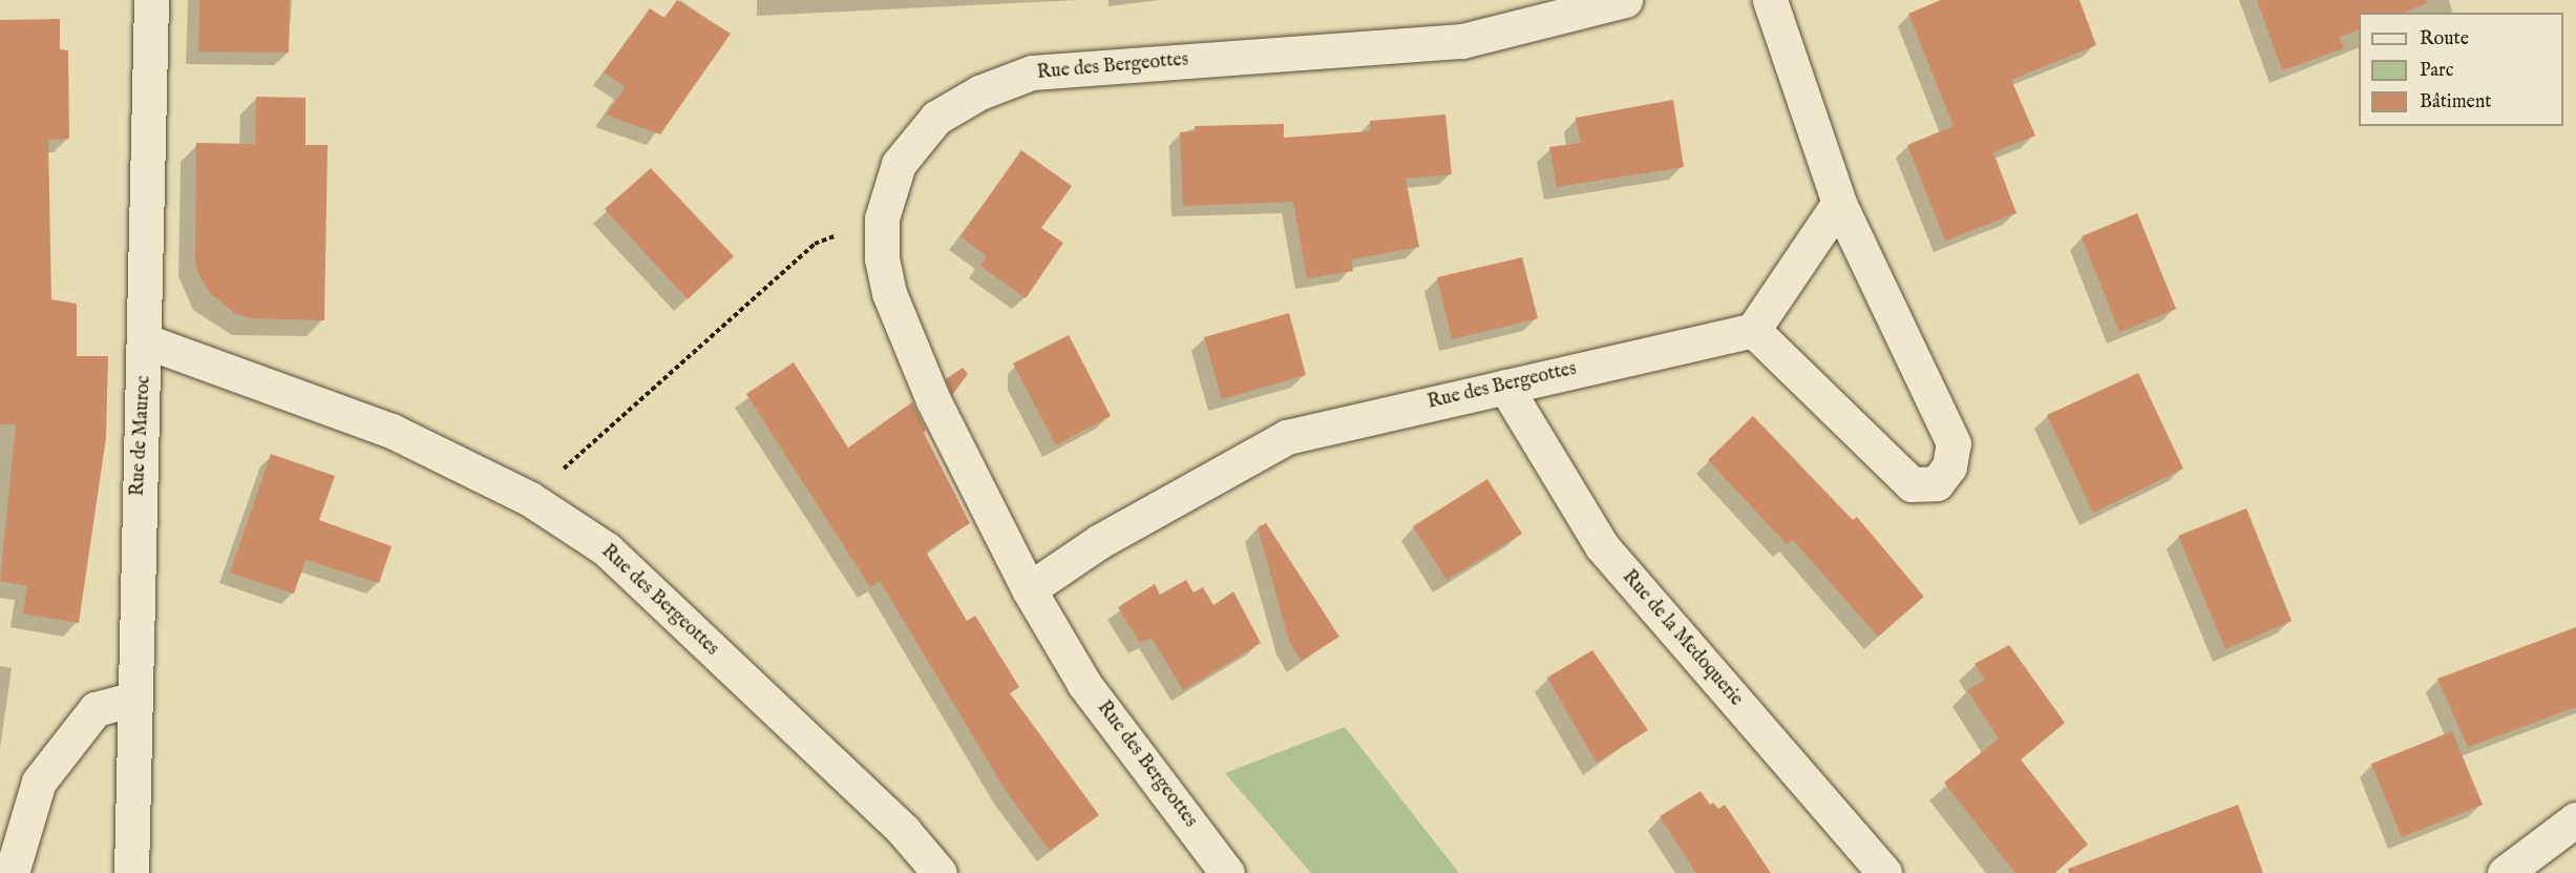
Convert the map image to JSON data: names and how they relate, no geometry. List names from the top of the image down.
{
  "streets": {
    "street": ["Rue des Bergeottes", "Rue de Mauroc", "Rue de la Medoquerie"]
  },
  "crossings": [
    ["Rue des Bergeottes", "Rue de Mauroc"],
    ["Rue des Bergeottes", "Rue de la Medoquerie"]
  ],
  "legend": ["Route", "Parc", "Bâtiment"]
}
